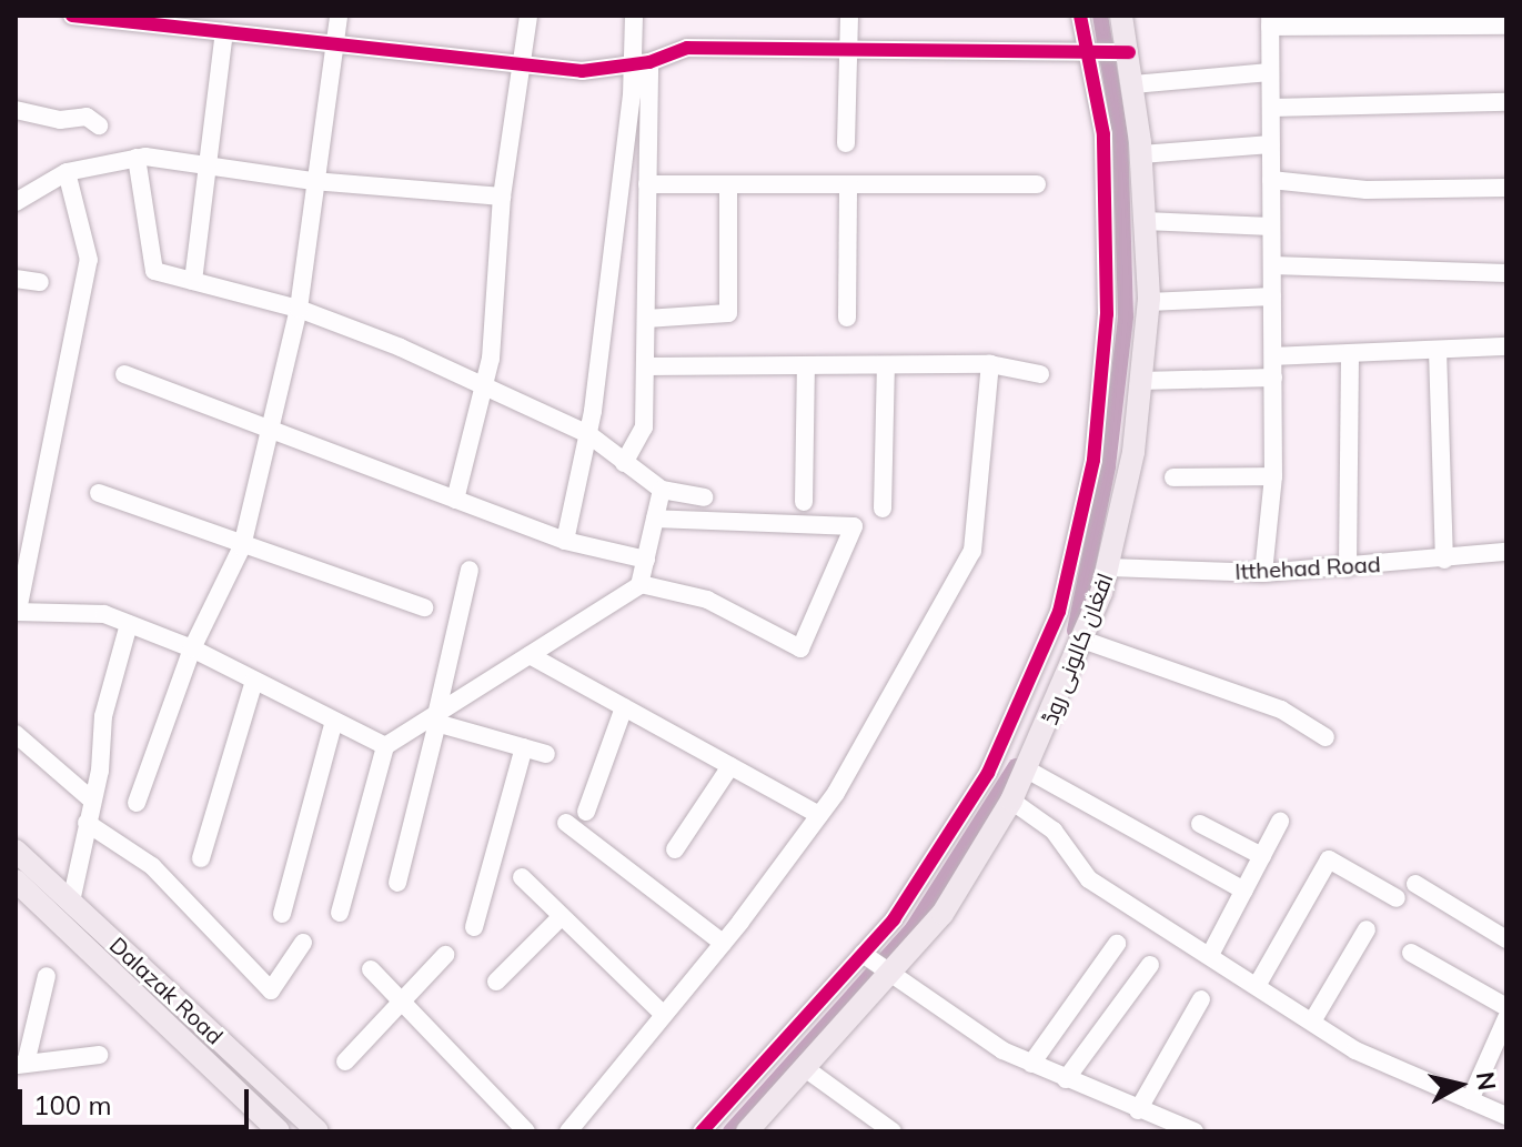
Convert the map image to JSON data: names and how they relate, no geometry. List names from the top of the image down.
{
  "streets": {
    "main road": ["افغان کالونی روڈ", "Dalazak Road"],
    "street": ["Itthehad Road"]
  },
  "crossings": [
    ["Itthehad Road", "افغان کالونی روڈ"]
  ],
  "scale_bar": "100 m",
  "north": "right"
}
